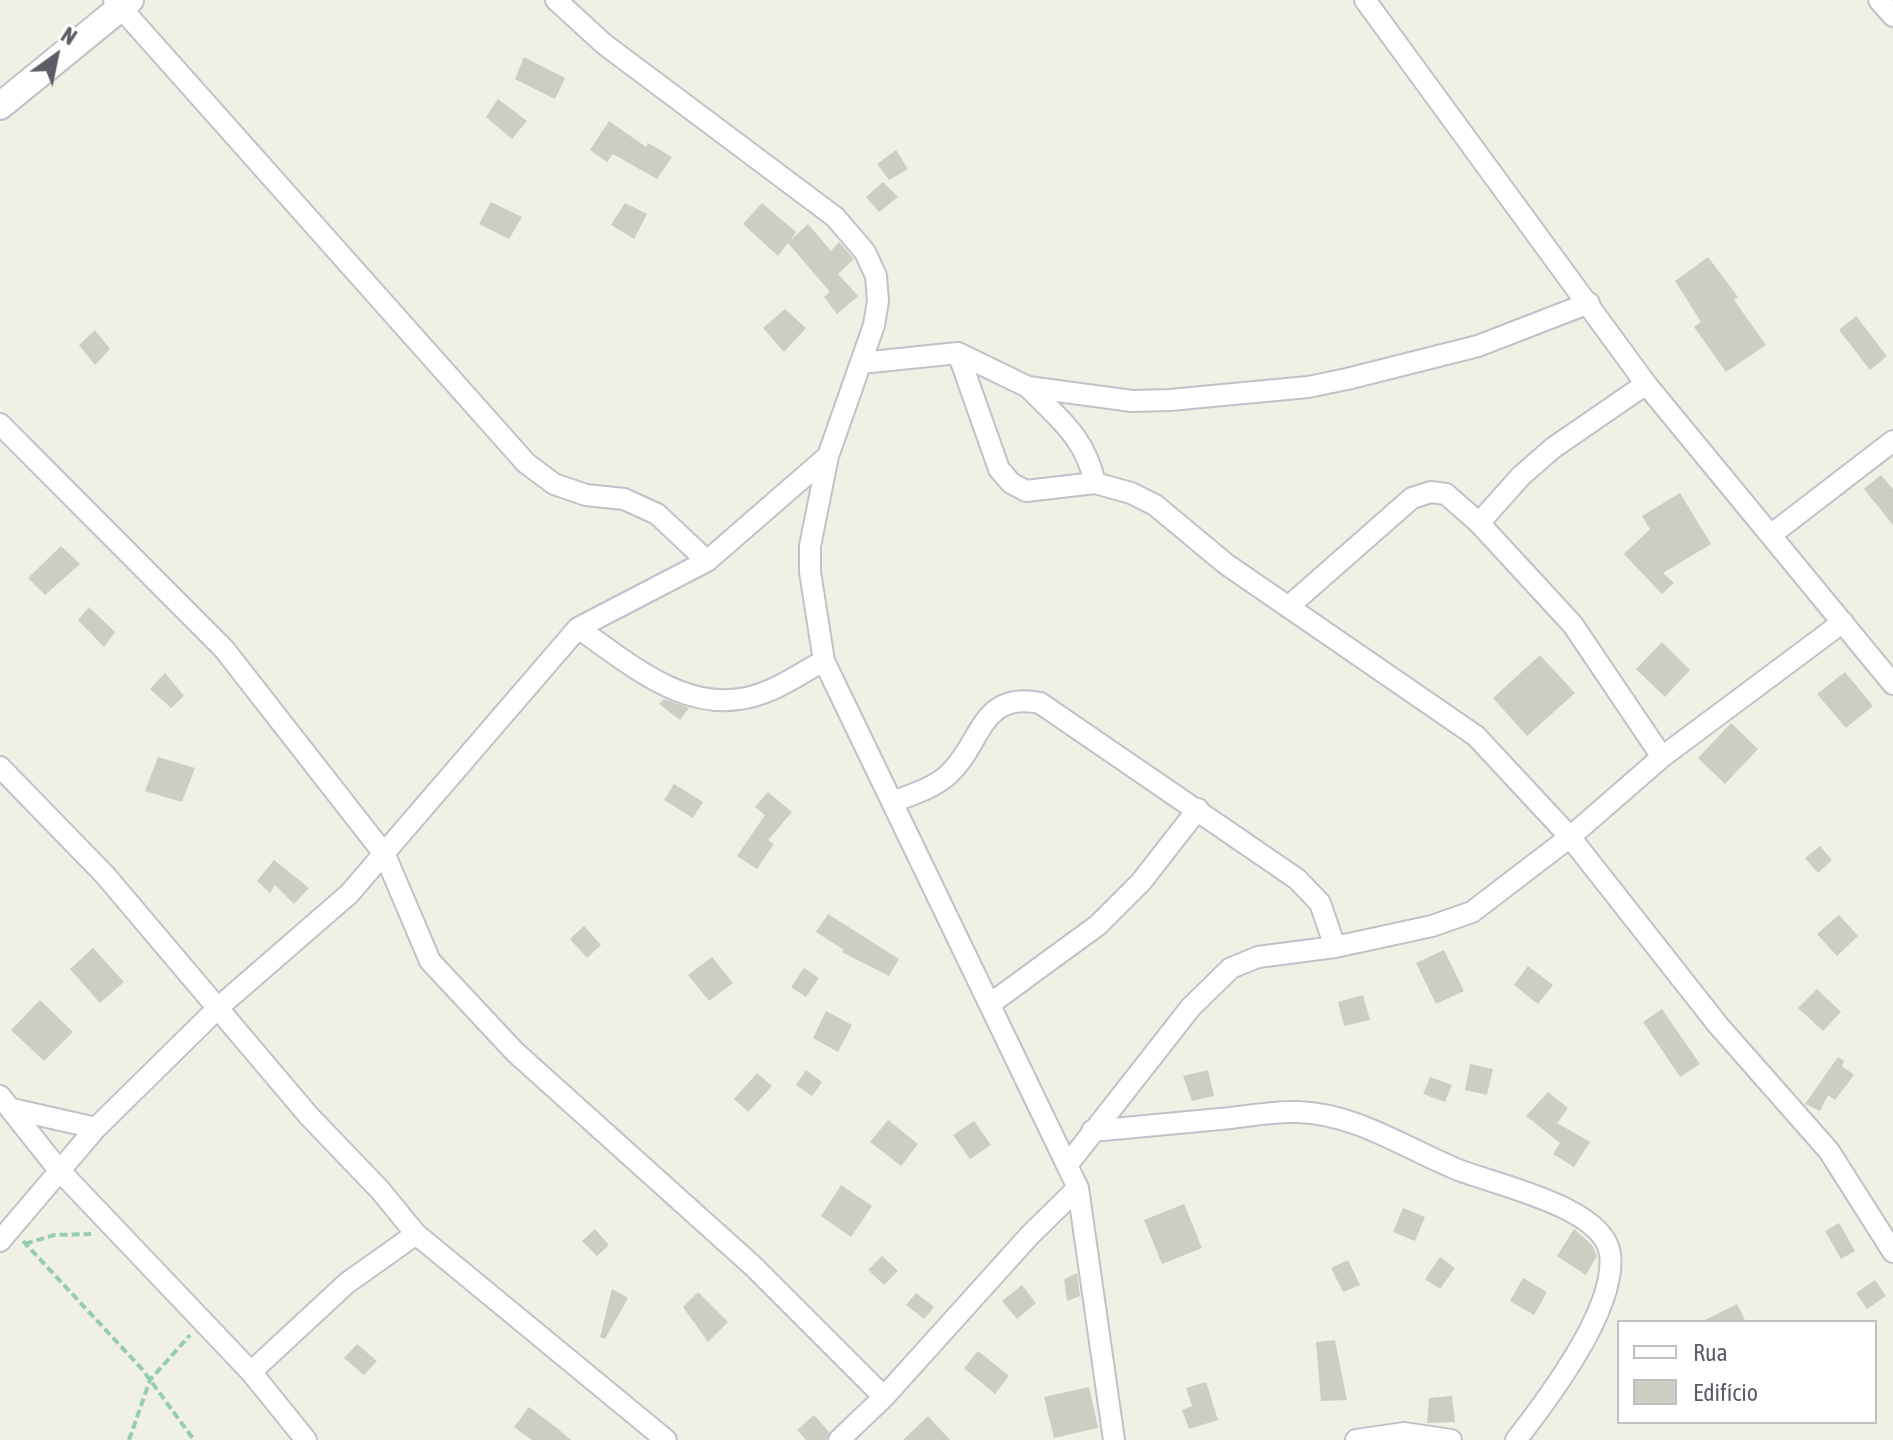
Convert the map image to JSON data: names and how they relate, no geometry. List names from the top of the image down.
{
  "legend": ["Rua", "Edifício"],
  "north": "top right"
}
